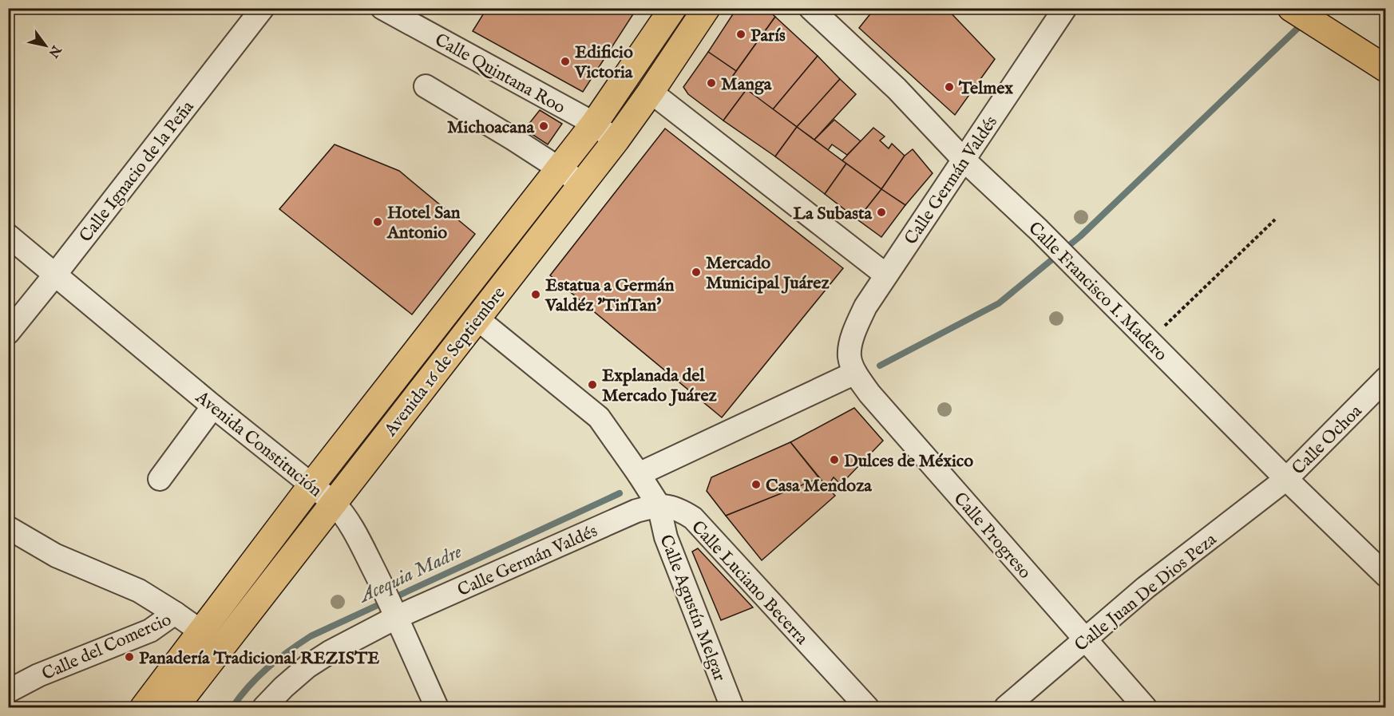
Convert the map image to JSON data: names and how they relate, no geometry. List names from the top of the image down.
{
  "streets": {
    "main road": ["Avenida 16 de Septiembre"],
    "street": [
      "Calle Quintana Roo",
      "Calle Ignacio de la Peña",
      "Calle Germán Valdés",
      "Calle Francisco I. Madero",
      "Calle Ochoa",
      "Avenida Constitución",
      "Calle Progreso",
      "Calle Luciano Becerra",
      "Calle Juan De Dios Peza",
      "Calle Agustín Melgar",
      "Calle del Comercio"
    ]
  },
  "crossings": [
    ["Calle Quintana Roo", "Avenida 16 de Septiembre"],
    ["Calle Ignacio de la Peña", "Avenida Constitución"],
    ["Calle Germán Valdés", "Calle Francisco I. Madero"],
    ["Calle Germán Valdés", "Avenida Constitución"],
    ["Calle Germán Valdés", "Calle Progreso"],
    ["Calle Germán Valdés", "Calle Luciano Becerra"],
    ["Calle Germán Valdés", "Calle Agustín Melgar"],
    ["Calle Francisco I. Madero", "Calle Ochoa"],
    ["Calle Francisco I. Madero", "Calle Juan De Dios Peza"],
    ["Avenida 16 de Septiembre", "Avenida Constitución"],
    ["Avenida 16 de Septiembre", "Calle del Comercio"],
    ["Calle Ochoa", "Calle Juan De Dios Peza"],
    ["Calle Progreso", "Calle Juan De Dios Peza"],
    ["Calle Luciano Becerra", "Calle Agustín Melgar"]
  ],
  "water": ["Acequia Madre"],
  "places": [
    "París",
    "Edificio Victoria",
    "Manga",
    "Telmex",
    "Michoacana",
    "La Subasta",
    "Hotel San Antonio",
    "Mercado Municipal Juárez",
    "Estatua a Germán Valdéz 'TinTan'",
    "Explanada del Mercado Juárez",
    "Dulces de México",
    "Casa Mendoza",
    "Panadería Tradicional REZISTE"
  ],
  "north": "bottom right"
}
